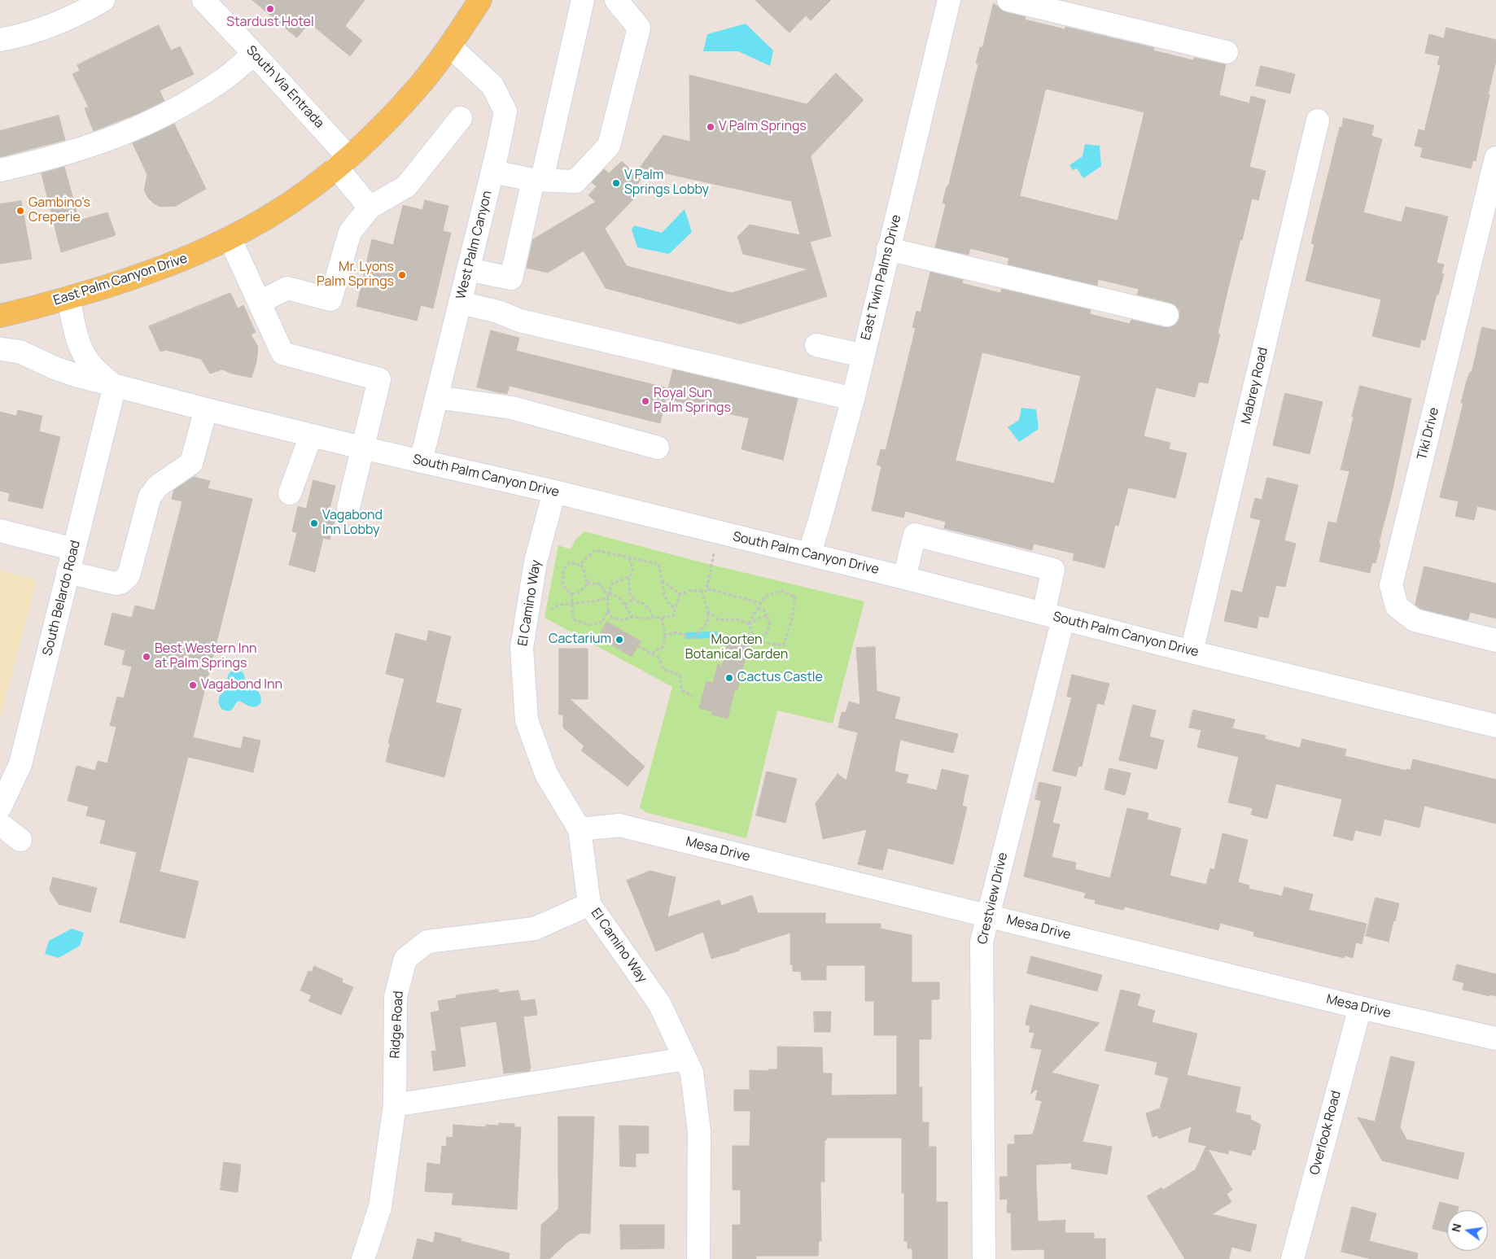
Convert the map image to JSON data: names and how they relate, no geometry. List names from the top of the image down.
{
  "streets": {
    "main road": ["East Palm Canyon Drive"],
    "street": [
      "South Via Entrada",
      "West Palm Canyon",
      "East Twin Palms Drive",
      "Mabrey Road",
      "Tiki Drive",
      "South Palm Canyon Drive",
      "South Belardo Road",
      "El Camino Way",
      "Mesa Drive",
      "Crestview Drive",
      "Ridge Road",
      "Overlook Road"
    ]
  },
  "crossings": [
    ["South Via Entrada", "East Palm Canyon Drive"],
    ["West Palm Canyon", "East Palm Canyon Drive"],
    ["West Palm Canyon", "South Palm Canyon Drive"],
    ["East Twin Palms Drive", "South Palm Canyon Drive"],
    ["Mabrey Road", "South Palm Canyon Drive"],
    ["South Palm Canyon Drive", "South Belardo Road"],
    ["South Palm Canyon Drive", "El Camino Way"],
    ["South Palm Canyon Drive", "Crestview Drive"],
    ["El Camino Way", "Mesa Drive"],
    ["El Camino Way", "Ridge Road"],
    ["Mesa Drive", "Crestview Drive"],
    ["Mesa Drive", "Overlook Road"]
  ],
  "parks": ["Moorten Botanical Garden"],
  "places": [
    "Stardust Hotel",
    "V Palm Springs",
    "V Palm Springs Lobby",
    "Gambino's Creperie",
    "Mr. Lyons Palm Springs",
    "Royal Sun Palm Springs",
    "Vagabond Inn Lobby",
    "Cactarium",
    "Best Western Inn at Palm Springs",
    "Cactus Castle",
    "Vagabond Inn"
  ],
  "north": "left"
}
